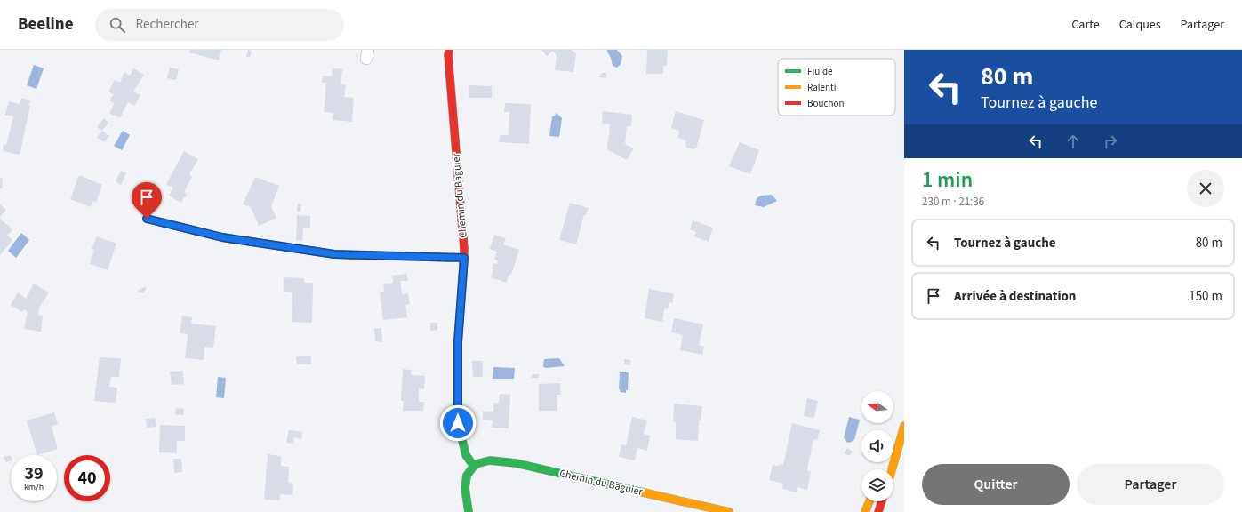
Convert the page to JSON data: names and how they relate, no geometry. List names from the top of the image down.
{
  "streets": {
    "street": ["Chemin du Baguier"]
  },
  "legend": ["Fluide", "Ralenti", "Bouchon"],
  "north": "left",
  "page": {
    "header": "Beeline",
    "search": "Rechercher",
    "nav": ["Carte", "Calques", "Partager"],
    "turn": ["80 m", "Tournez à gauche"],
    "heading": ["1 min", "230 m · 21:36"],
    "list": [
      {
        "name": "Tournez à gauche",
        "value": "80 m"
      },
      {
        "name": "Arrivée à destination",
        "value": "150 m"
      }
    ],
    "speed": "39 km/h",
    "limit": "40",
    "buttons": ["Quitter", "Partager"]
  }
}
